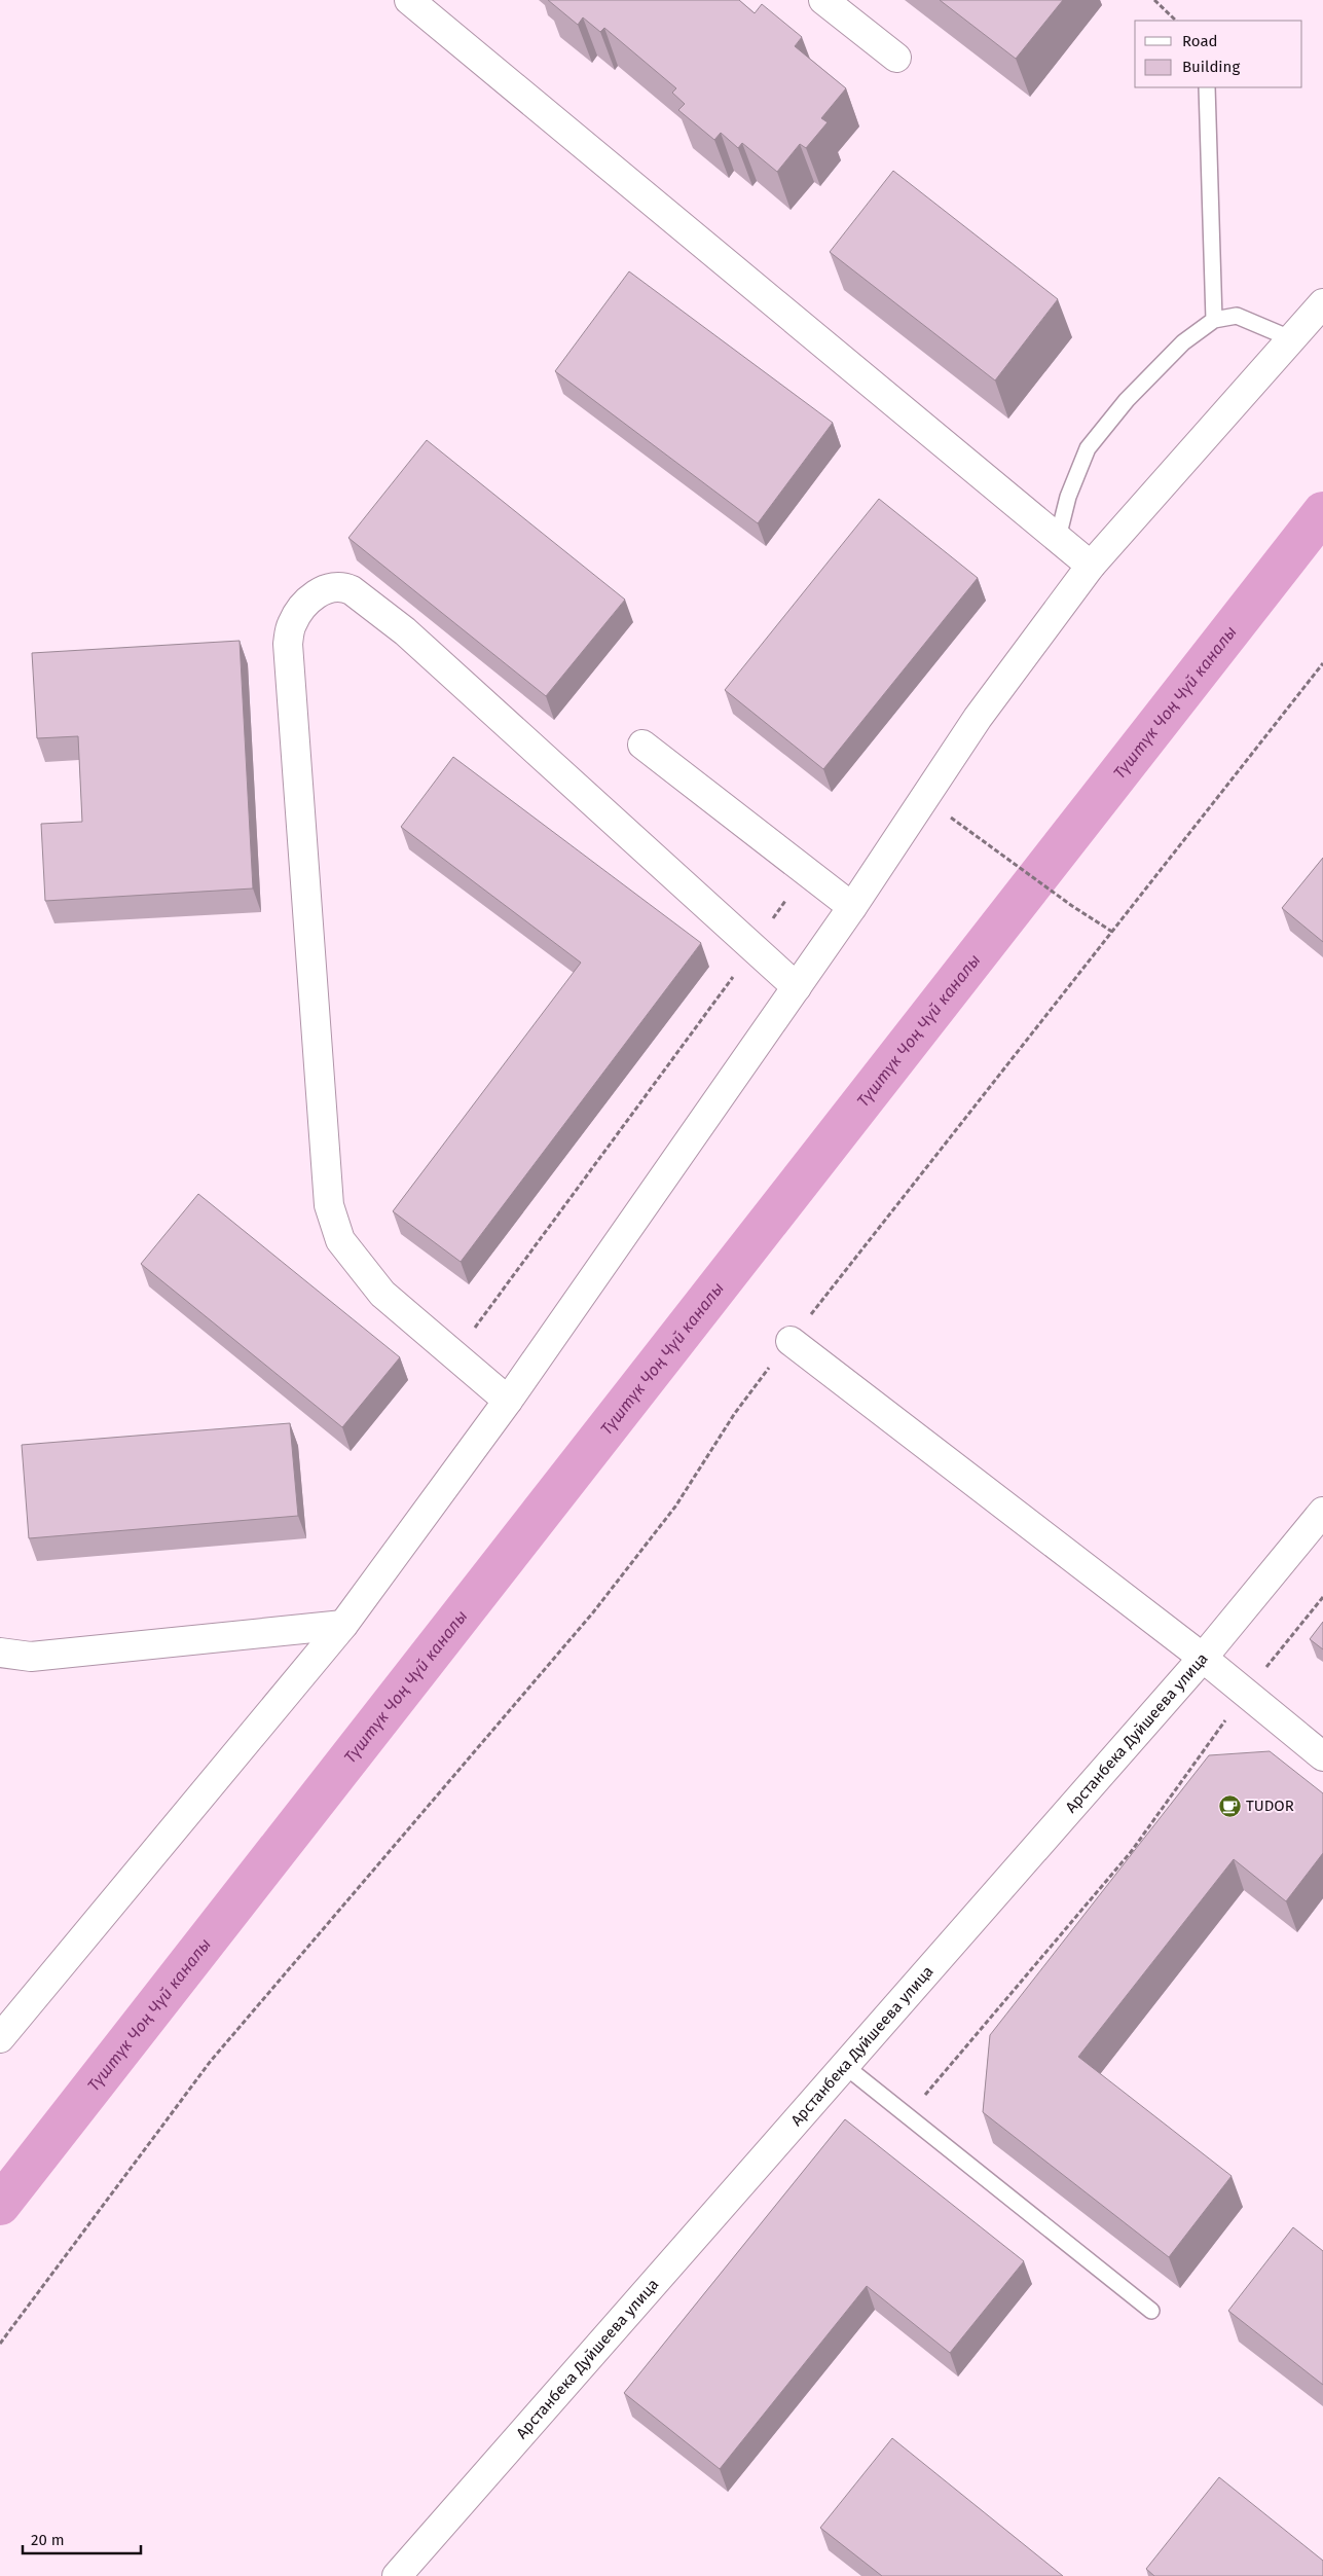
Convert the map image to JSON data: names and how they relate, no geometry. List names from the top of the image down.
{
  "streets": {
    "street": ["Арстанбека Дуйшеева улица"]
  },
  "water": ["Түштүк Чоң Чүй каналы"],
  "places": {
    "cafe": ["TUDOR"]
  },
  "legend": ["Road", "Building"],
  "scale_bar": "20 m"
}
